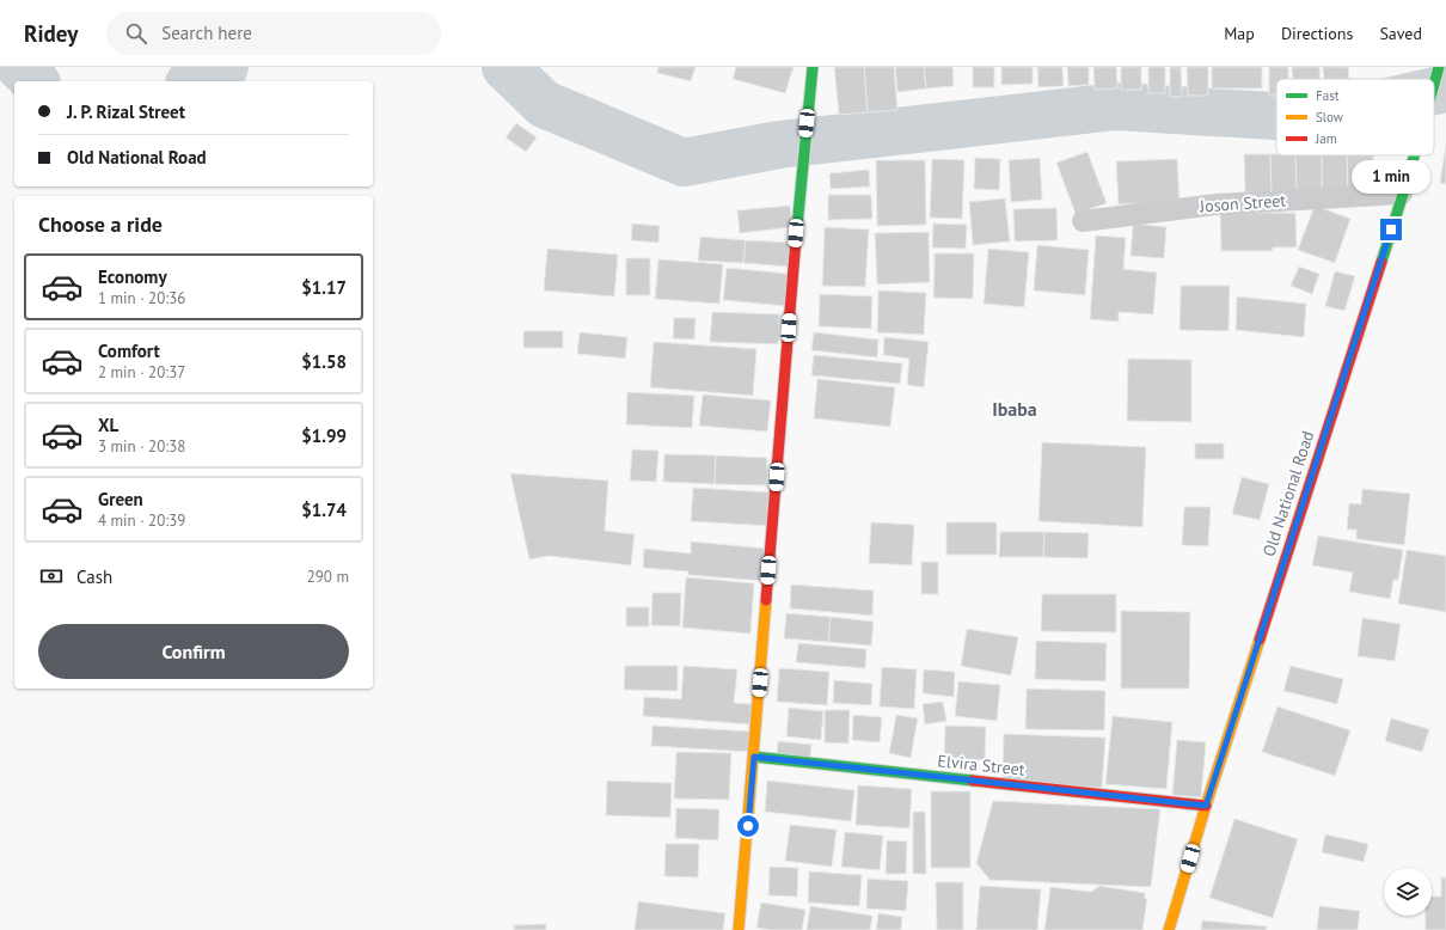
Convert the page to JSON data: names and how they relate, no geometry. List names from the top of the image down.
{
  "streets": {
    "street": ["Joson Street", "Old National Road", "Elvira Street"]
  },
  "crossings": [
    ["Joson Street", "Old National Road"],
    ["Old National Road", "Elvira Street"]
  ],
  "districts": ["Ibaba"],
  "legend": ["Fast", "Slow", "Jam"],
  "page": {
    "header": "Ridey",
    "search": "Search here",
    "nav": ["Map", "Directions", "Saved"],
    "banner": ["J. P. Rizal Street", "Old National Road"],
    "bubble": "1 min",
    "heading": "Choose a ride",
    "list": [
      {
        "name": "Economy",
        "note": "1 min · 20:36",
        "value": "$1.17"
      },
      {
        "name": "Comfort",
        "note": "2 min · 20:37",
        "value": "$1.58"
      },
      {
        "name": "XL",
        "note": "3 min · 20:38",
        "value": "$1.99"
      },
      {
        "name": "Green",
        "note": "4 min · 20:39",
        "value": "$1.74"
      }
    ],
    "pay": ["Cash", "290 m"],
    "buttons": "Confirm"
  }
}
